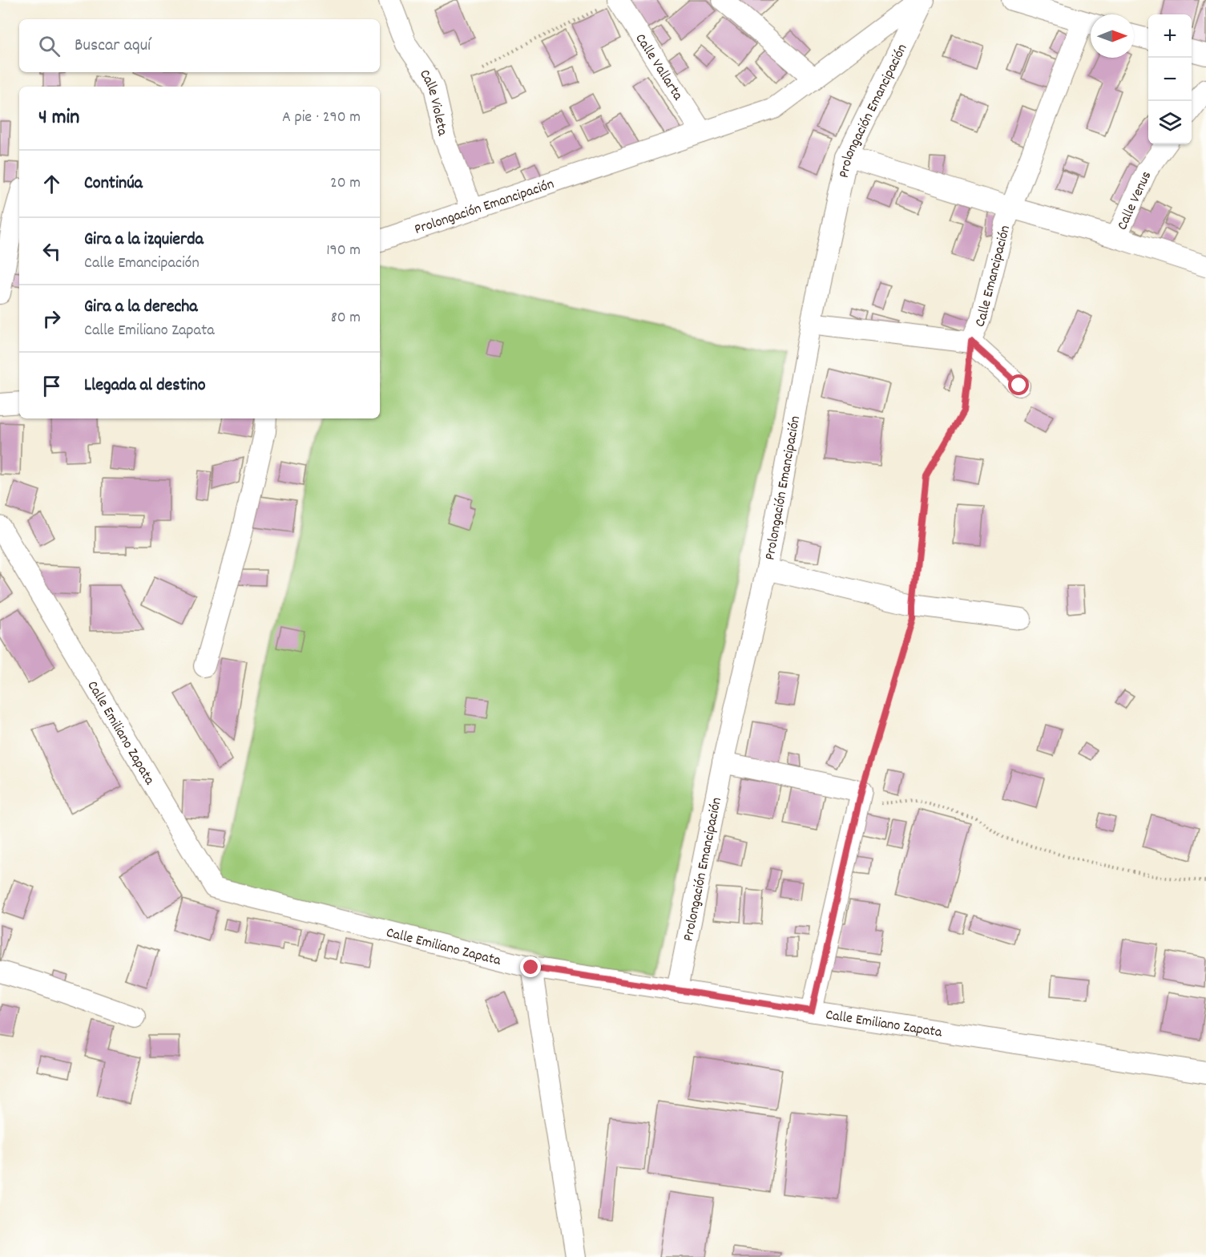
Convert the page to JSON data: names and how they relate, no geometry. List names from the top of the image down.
{
  "streets": {
    "street": [
      "Calle Vallarta",
      "Calle Violeta",
      "Prolongación Emancipación",
      "Calle Venus",
      "Calle Emancipación",
      "Calle Emiliano Zapata"
    ]
  },
  "crossings": [
    ["Calle Vallarta", "Prolongación Emancipación"],
    ["Calle Violeta", "Prolongación Emancipación"],
    ["Prolongación Emancipación", "Calle Emancipación"],
    ["Prolongación Emancipación", "Calle Emiliano Zapata"],
    ["Calle Venus", "Calle Emancipación"]
  ],
  "north": "right",
  "page": {
    "map_buttons": ["+", "−"],
    "search": "Buscar aquí",
    "heading": ["4 min", "A pie · 290 m"],
    "list": [
      ["Continúa", "20 m"],
      ["Gira a la izquierda", "Calle Emancipación", "190 m"],
      ["Gira a la derecha", "Calle Emiliano Zapata", "80 m"],
      "Llegada al destino"
    ]
  }
}
